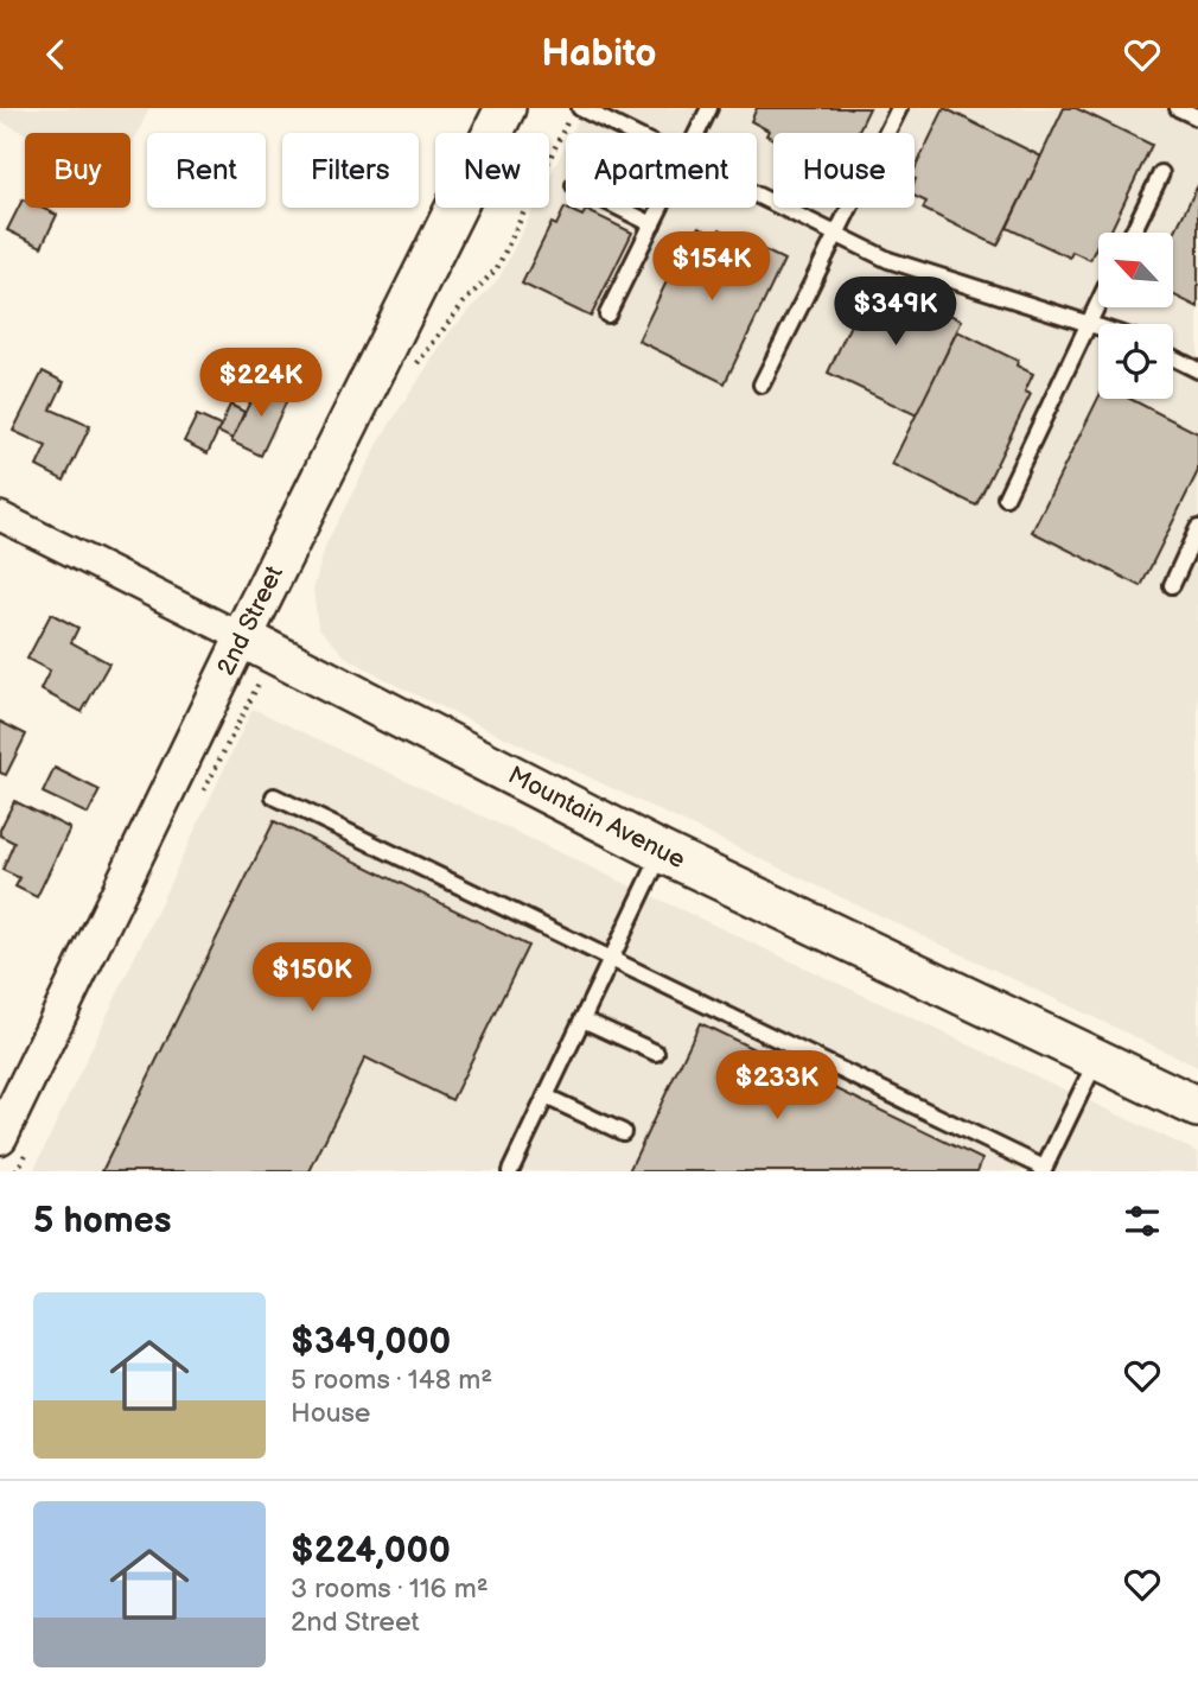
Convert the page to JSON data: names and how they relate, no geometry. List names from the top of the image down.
{
  "streets": {
    "main road": ["2nd Street", "Mountain Avenue"]
  },
  "crossings": [
    ["2nd Street", "Mountain Avenue"]
  ],
  "north": "top left",
  "page": {
    "header": "Habito",
    "chip": [
      "Buy",
      "Rent",
      "Filters",
      "New",
      "Apartment",
      "House"
    ],
    "price": [
      "$154K",
      "$349K",
      "$224K",
      "$150K",
      "$233K"
    ],
    "heading": "5 homes",
    "list": [
      {
        "name": "$349,000",
        "note": "5 rooms · 148 m² · House"
      },
      {
        "name": "$224,000",
        "note": "3 rooms · 116 m² · 2nd Street"
      }
    ]
  }
}
